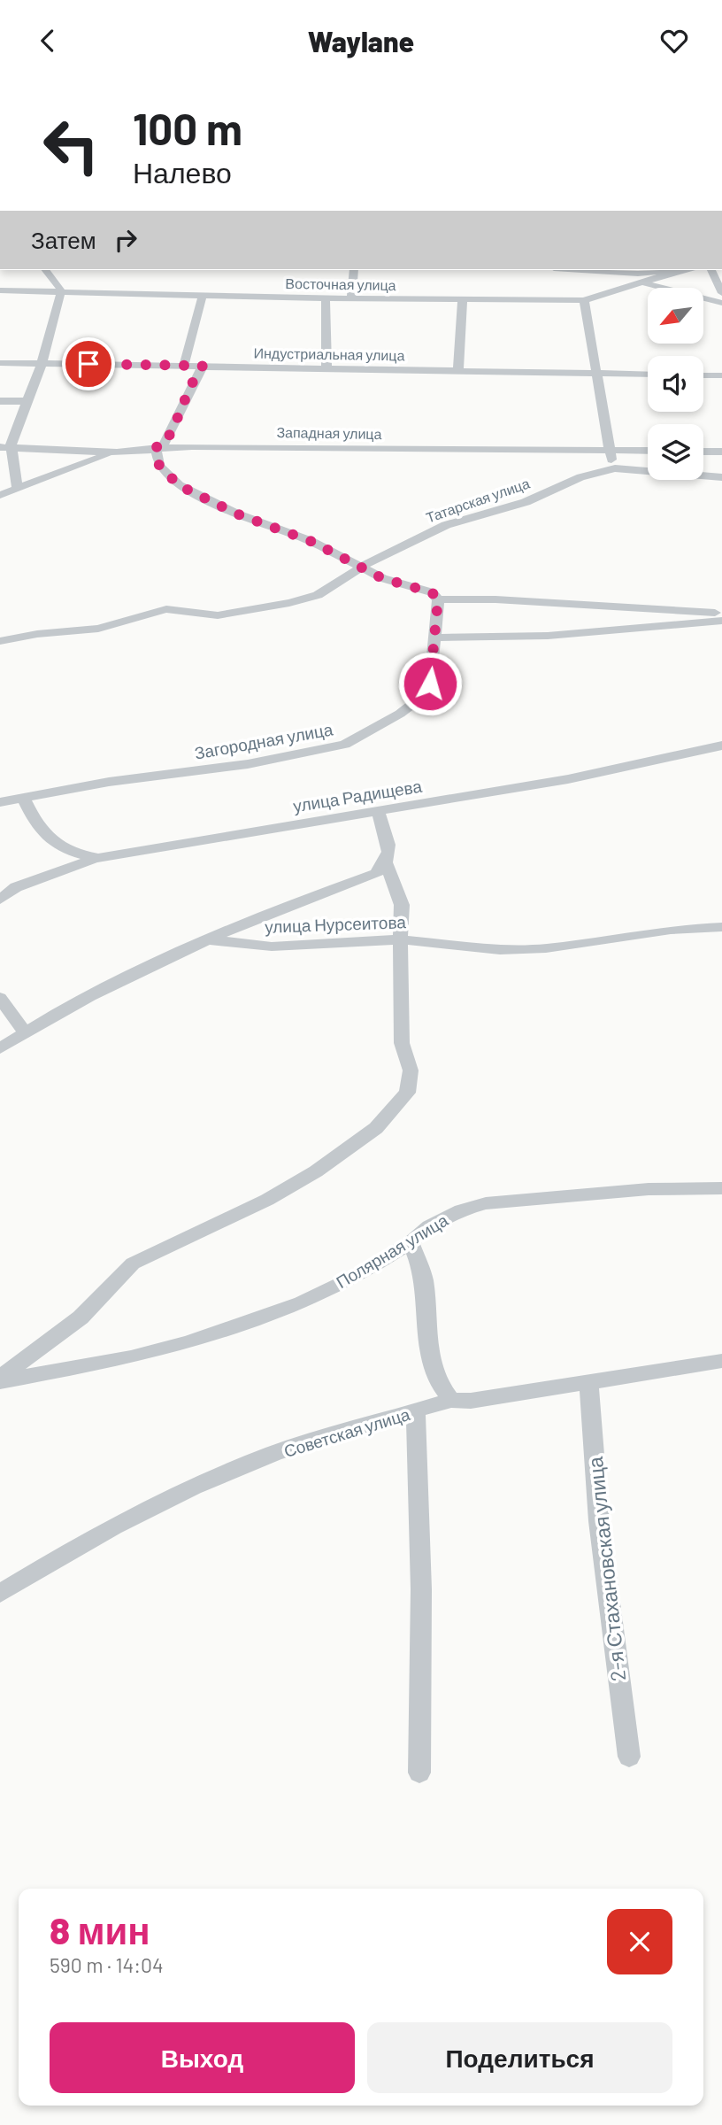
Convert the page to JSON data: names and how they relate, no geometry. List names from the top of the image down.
{
  "streets": {
    "street": [
      "Восточная улица",
      "Индустриальная улица",
      "Западная улица",
      "Татарская улица",
      "Загородная улица",
      "улица Радищева",
      "улица Нурсеитова",
      "Полярная улица",
      "Советская улица",
      "2-я Стахановская улица"
    ]
  },
  "crossings": [
    ["Загородная улица", "улица Радищева"],
    ["Советская улица", "2-я Стахановская улица"]
  ],
  "north": "bottom left",
  "page": {
    "header": "Waylane",
    "turn": ["100 m", "Налево"],
    "then": "Затем",
    "heading": ["8 мин", "590 m · 14:04"],
    "buttons": ["Выход", "Поделиться"]
  }
}
